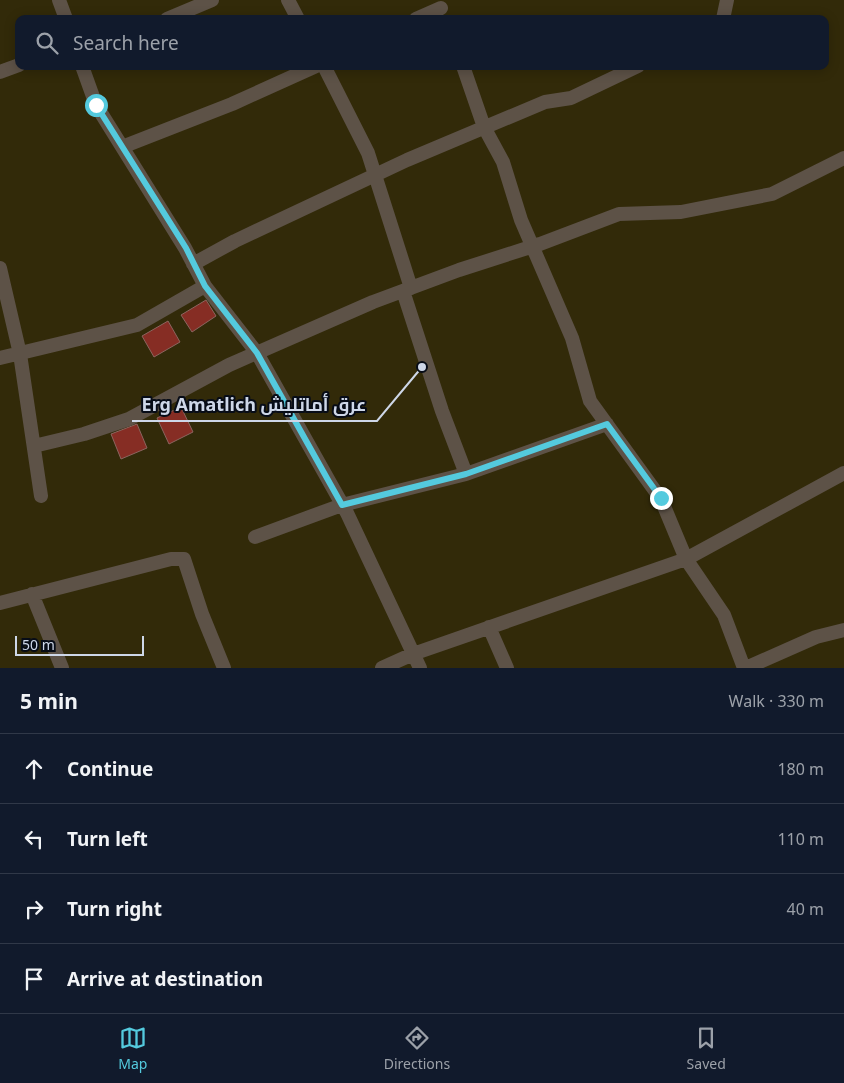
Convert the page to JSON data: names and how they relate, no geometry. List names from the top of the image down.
{
  "places": ["Erg Amatlich عرق أماتليش"],
  "scale_bar": "50 m",
  "page": {
    "search": "Search here",
    "scale": "50 m",
    "heading": ["5 min", "Walk · 330 m"],
    "list": [
      ["Continue", "180 m"],
      ["Turn left", "110 m"],
      ["Turn right", "40 m"],
      "Arrive at destination"
    ],
    "nav": ["Map", "Directions", "Saved"]
  }
}
